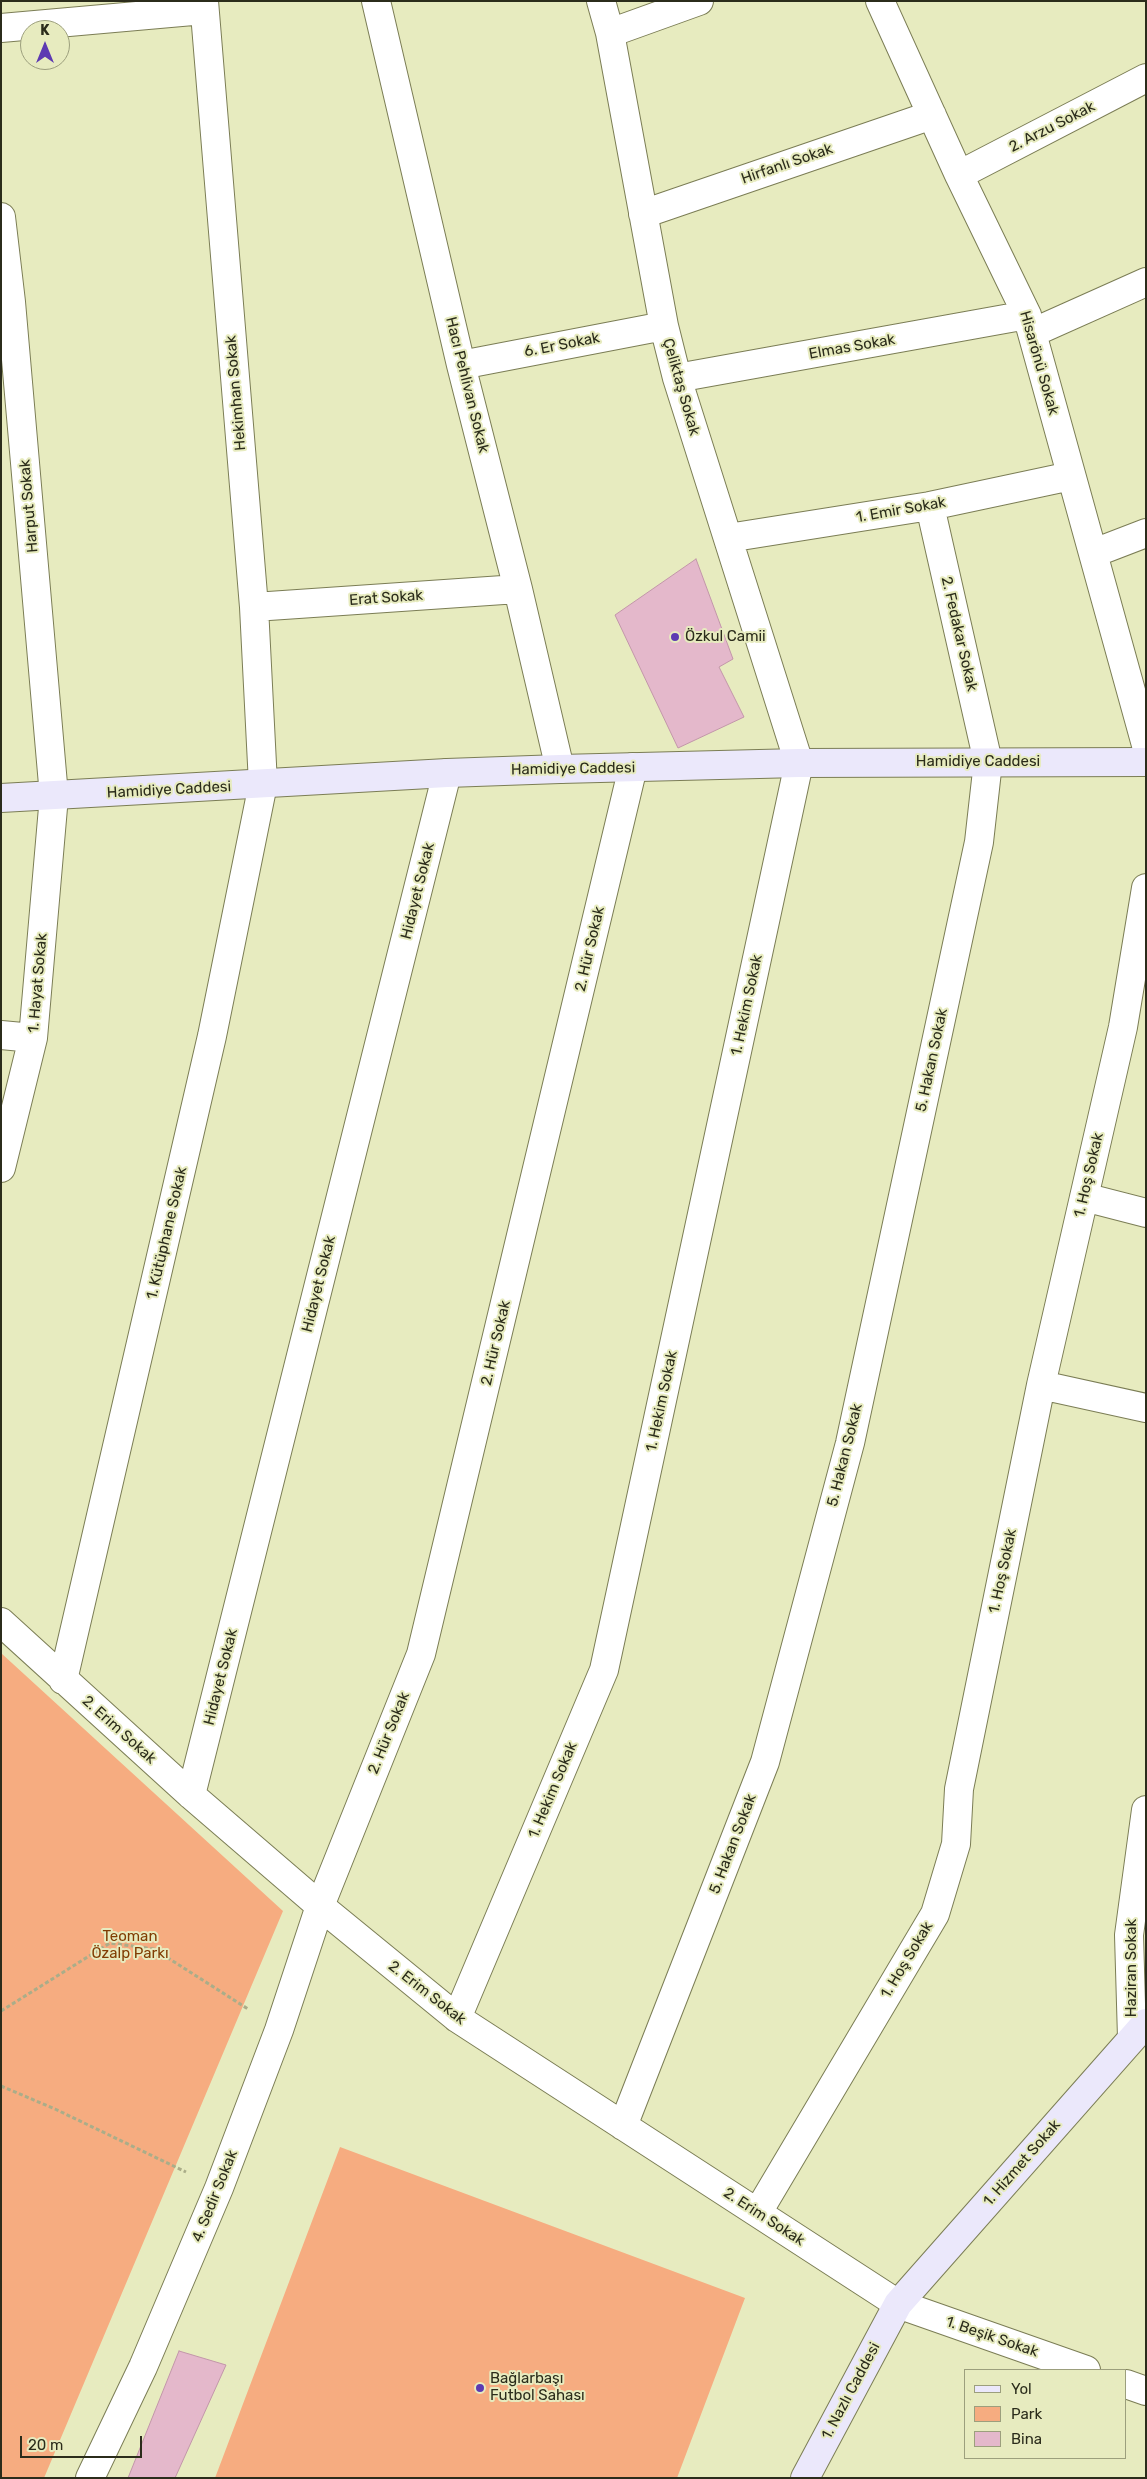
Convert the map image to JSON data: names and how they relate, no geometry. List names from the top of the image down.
{
  "streets": {
    "main road": ["Hamidiye Caddesi", "1. Hizmet Sokak", "1. Nazlı Caddesi"],
    "street": [
      "2. Arzu Sokak",
      "Hirfanlı Sokak",
      "6. Er Sokak",
      "Elmas Sokak",
      "Hisarönü Sokak",
      "Hacı Pehlivan Sokak",
      "Çeliktaş Sokak",
      "Hekimhan Sokak",
      "Harput Sokak",
      "1. Emir Sokak",
      "Erat Sokak",
      "2. Fedakar Sokak",
      "Hidayet Sokak",
      "2. Hür Sokak",
      "1. Hayat Sokak",
      "1. Hekim Sokak",
      "5. Hakan Sokak",
      "1. Hoş Sokak",
      "1. Kütüphane Sokak",
      "2. Erim Sokak",
      "Haziran Sokak",
      "4. Sedir Sokak",
      "1. Beşik Sokak"
    ]
  },
  "crossings": [
    ["2. Arzu Sokak", "Hisarönü Sokak"],
    ["Hirfanlı Sokak", "Hisarönü Sokak"],
    ["Hirfanlı Sokak", "Çeliktaş Sokak"],
    ["6. Er Sokak", "Hacı Pehlivan Sokak"],
    ["6. Er Sokak", "Çeliktaş Sokak"],
    ["Elmas Sokak", "Hisarönü Sokak"],
    ["Elmas Sokak", "Çeliktaş Sokak"],
    ["Hisarönü Sokak", "1. Emir Sokak"],
    ["Hacı Pehlivan Sokak", "Erat Sokak"],
    ["Hacı Pehlivan Sokak", "Hamidiye Caddesi"],
    ["Çeliktaş Sokak", "1. Emir Sokak"],
    ["Çeliktaş Sokak", "Hamidiye Caddesi"],
    ["Çeliktaş Sokak", "1. Hekim Sokak"],
    ["Hekimhan Sokak", "Erat Sokak"],
    ["Hekimhan Sokak", "Hamidiye Caddesi"],
    ["Hekimhan Sokak", "1. Kütüphane Sokak"],
    ["Harput Sokak", "Hamidiye Caddesi"],
    ["Harput Sokak", "1. Hayat Sokak"],
    ["1. Emir Sokak", "2. Fedakar Sokak"],
    ["2. Fedakar Sokak", "Hamidiye Caddesi"],
    ["2. Fedakar Sokak", "5. Hakan Sokak"],
    ["Hamidiye Caddesi", "Hidayet Sokak"],
    ["Hamidiye Caddesi", "2. Hür Sokak"],
    ["Hamidiye Caddesi", "1. Hayat Sokak"],
    ["Hamidiye Caddesi", "1. Hekim Sokak"],
    ["Hamidiye Caddesi", "5. Hakan Sokak"],
    ["Hamidiye Caddesi", "1. Kütüphane Sokak"],
    ["Hidayet Sokak", "2. Erim Sokak"],
    ["2. Hür Sokak", "2. Erim Sokak"],
    ["2. Hür Sokak", "4. Sedir Sokak"],
    ["1. Hekim Sokak", "2. Erim Sokak"],
    ["5. Hakan Sokak", "2. Erim Sokak"],
    ["1. Hoş Sokak", "2. Erim Sokak"],
    ["1. Kütüphane Sokak", "2. Erim Sokak"],
    ["2. Erim Sokak", "1. Hizmet Sokak"],
    ["2. Erim Sokak", "4. Sedir Sokak"],
    ["2. Erim Sokak", "1. Beşik Sokak"],
    ["2. Erim Sokak", "1. Nazlı Caddesi"],
    ["Haziran Sokak", "1. Hizmet Sokak"],
    ["1. Hizmet Sokak", "1. Beşik Sokak"],
    ["1. Hizmet Sokak", "1. Nazlı Caddesi"],
    ["1. Beşik Sokak", "1. Nazlı Caddesi"]
  ],
  "parks": ["Teoman Özalp Parkı"],
  "places": ["Özkul Camii", "Bağlarbaşı Futbol Sahası"],
  "legend": ["Yol", "Park", "Bina"],
  "scale_bar": "20 m",
  "north": "top"
}
